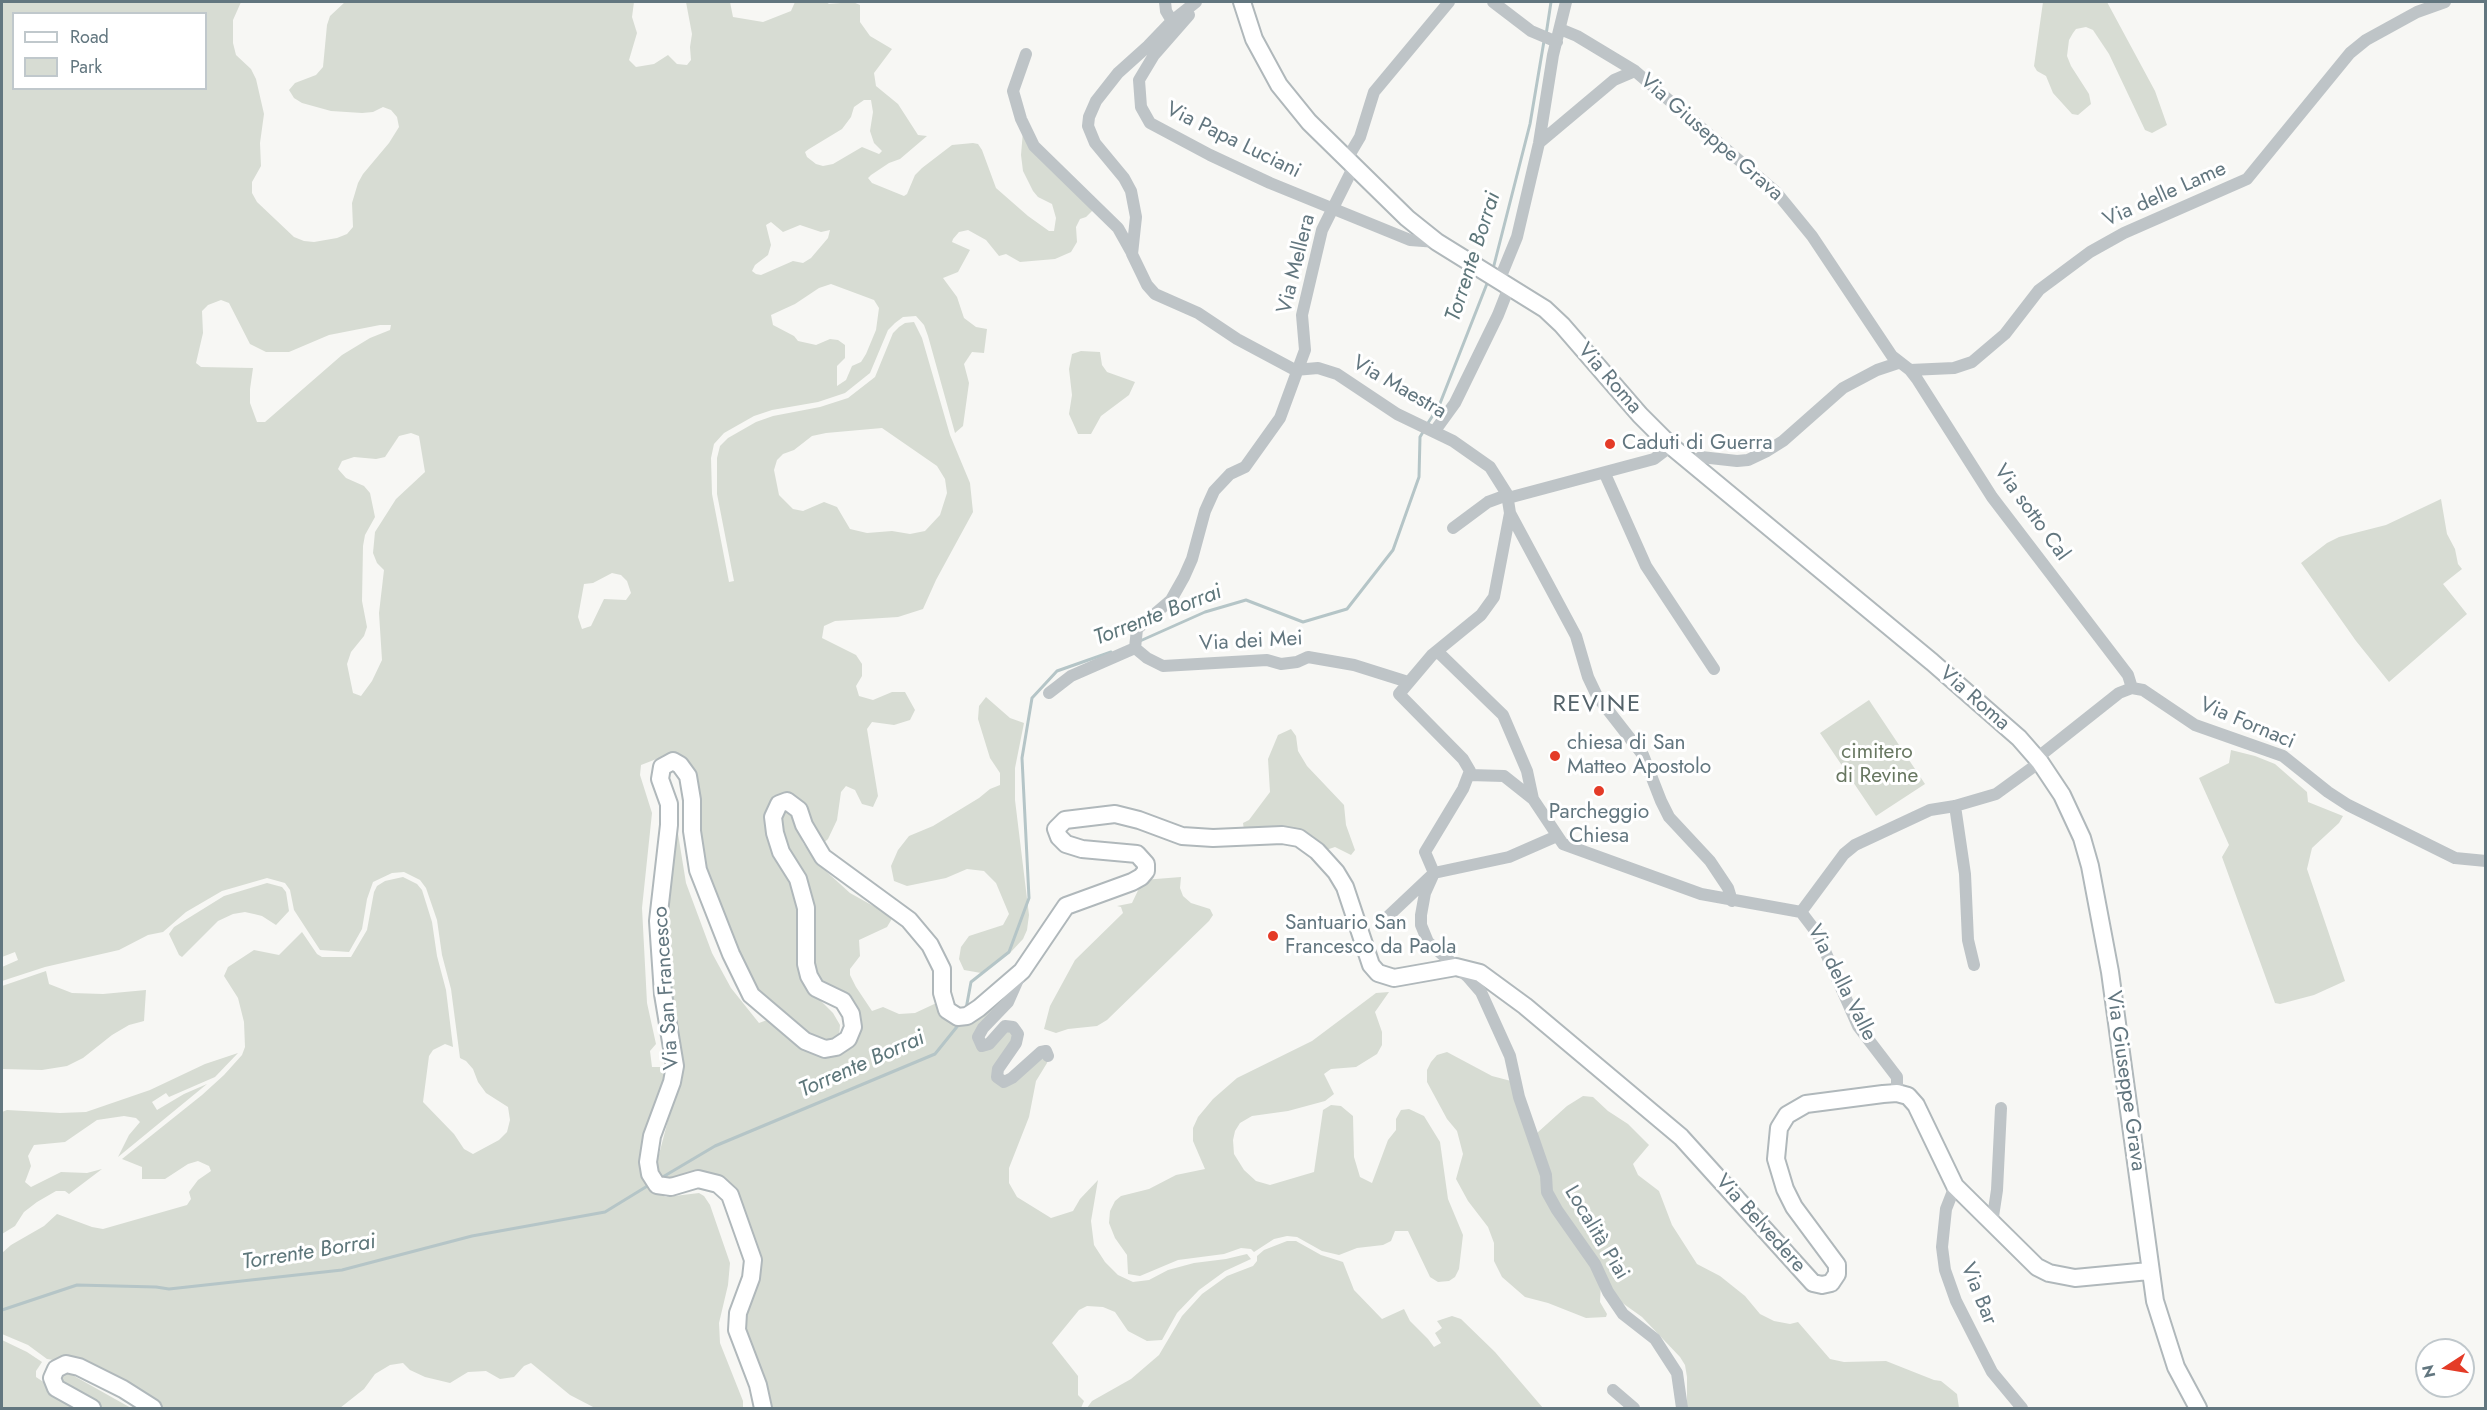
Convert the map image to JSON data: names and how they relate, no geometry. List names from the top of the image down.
{
  "streets": {
    "street": [
      "Via Giuseppe Grava",
      "Via Papa Luciani",
      "Via delle Lame",
      "Via Mellera",
      "Via Roma",
      "Via Maestra",
      "Via sotto Cal",
      "Via dei Mei",
      "Via Fornaci",
      "Via della Valle",
      "Via San Francesco",
      "Via Belvedere",
      "Località Piai",
      "Via Bar"
    ]
  },
  "crossings": [
    ["Via Giuseppe Grava", "Via Roma"],
    ["Via Giuseppe Grava", "Via sotto Cal"],
    ["Via Papa Luciani", "Via Mellera"],
    ["Via Papa Luciani", "Via Roma"],
    ["Via delle Lame", "Via sotto Cal"],
    ["Via Mellera", "Via Roma"],
    ["Via Mellera", "Via Maestra"],
    ["Via Mellera", "Via dei Mei"],
    ["Via Maestra", "Via della Valle"],
    ["Via sotto Cal", "Via Fornaci"],
    ["Via della Valle", "Via Belvedere"],
    ["Via San Francesco", "Via Belvedere"],
    ["Via San Francesco", "Località Piai"],
    ["Via Belvedere", "Località Piai"]
  ],
  "districts": ["REVINE"],
  "water": ["Torrente Borrai"],
  "parks": ["cimitero di Revine"],
  "places": [
    "Caduti di Guerra",
    "chiesa di San Matteo Apostolo",
    "Parcheggio Chiesa",
    "Santuario San Francesco da Paola"
  ],
  "legend": ["Road", "Park"],
  "north": "left"
}
